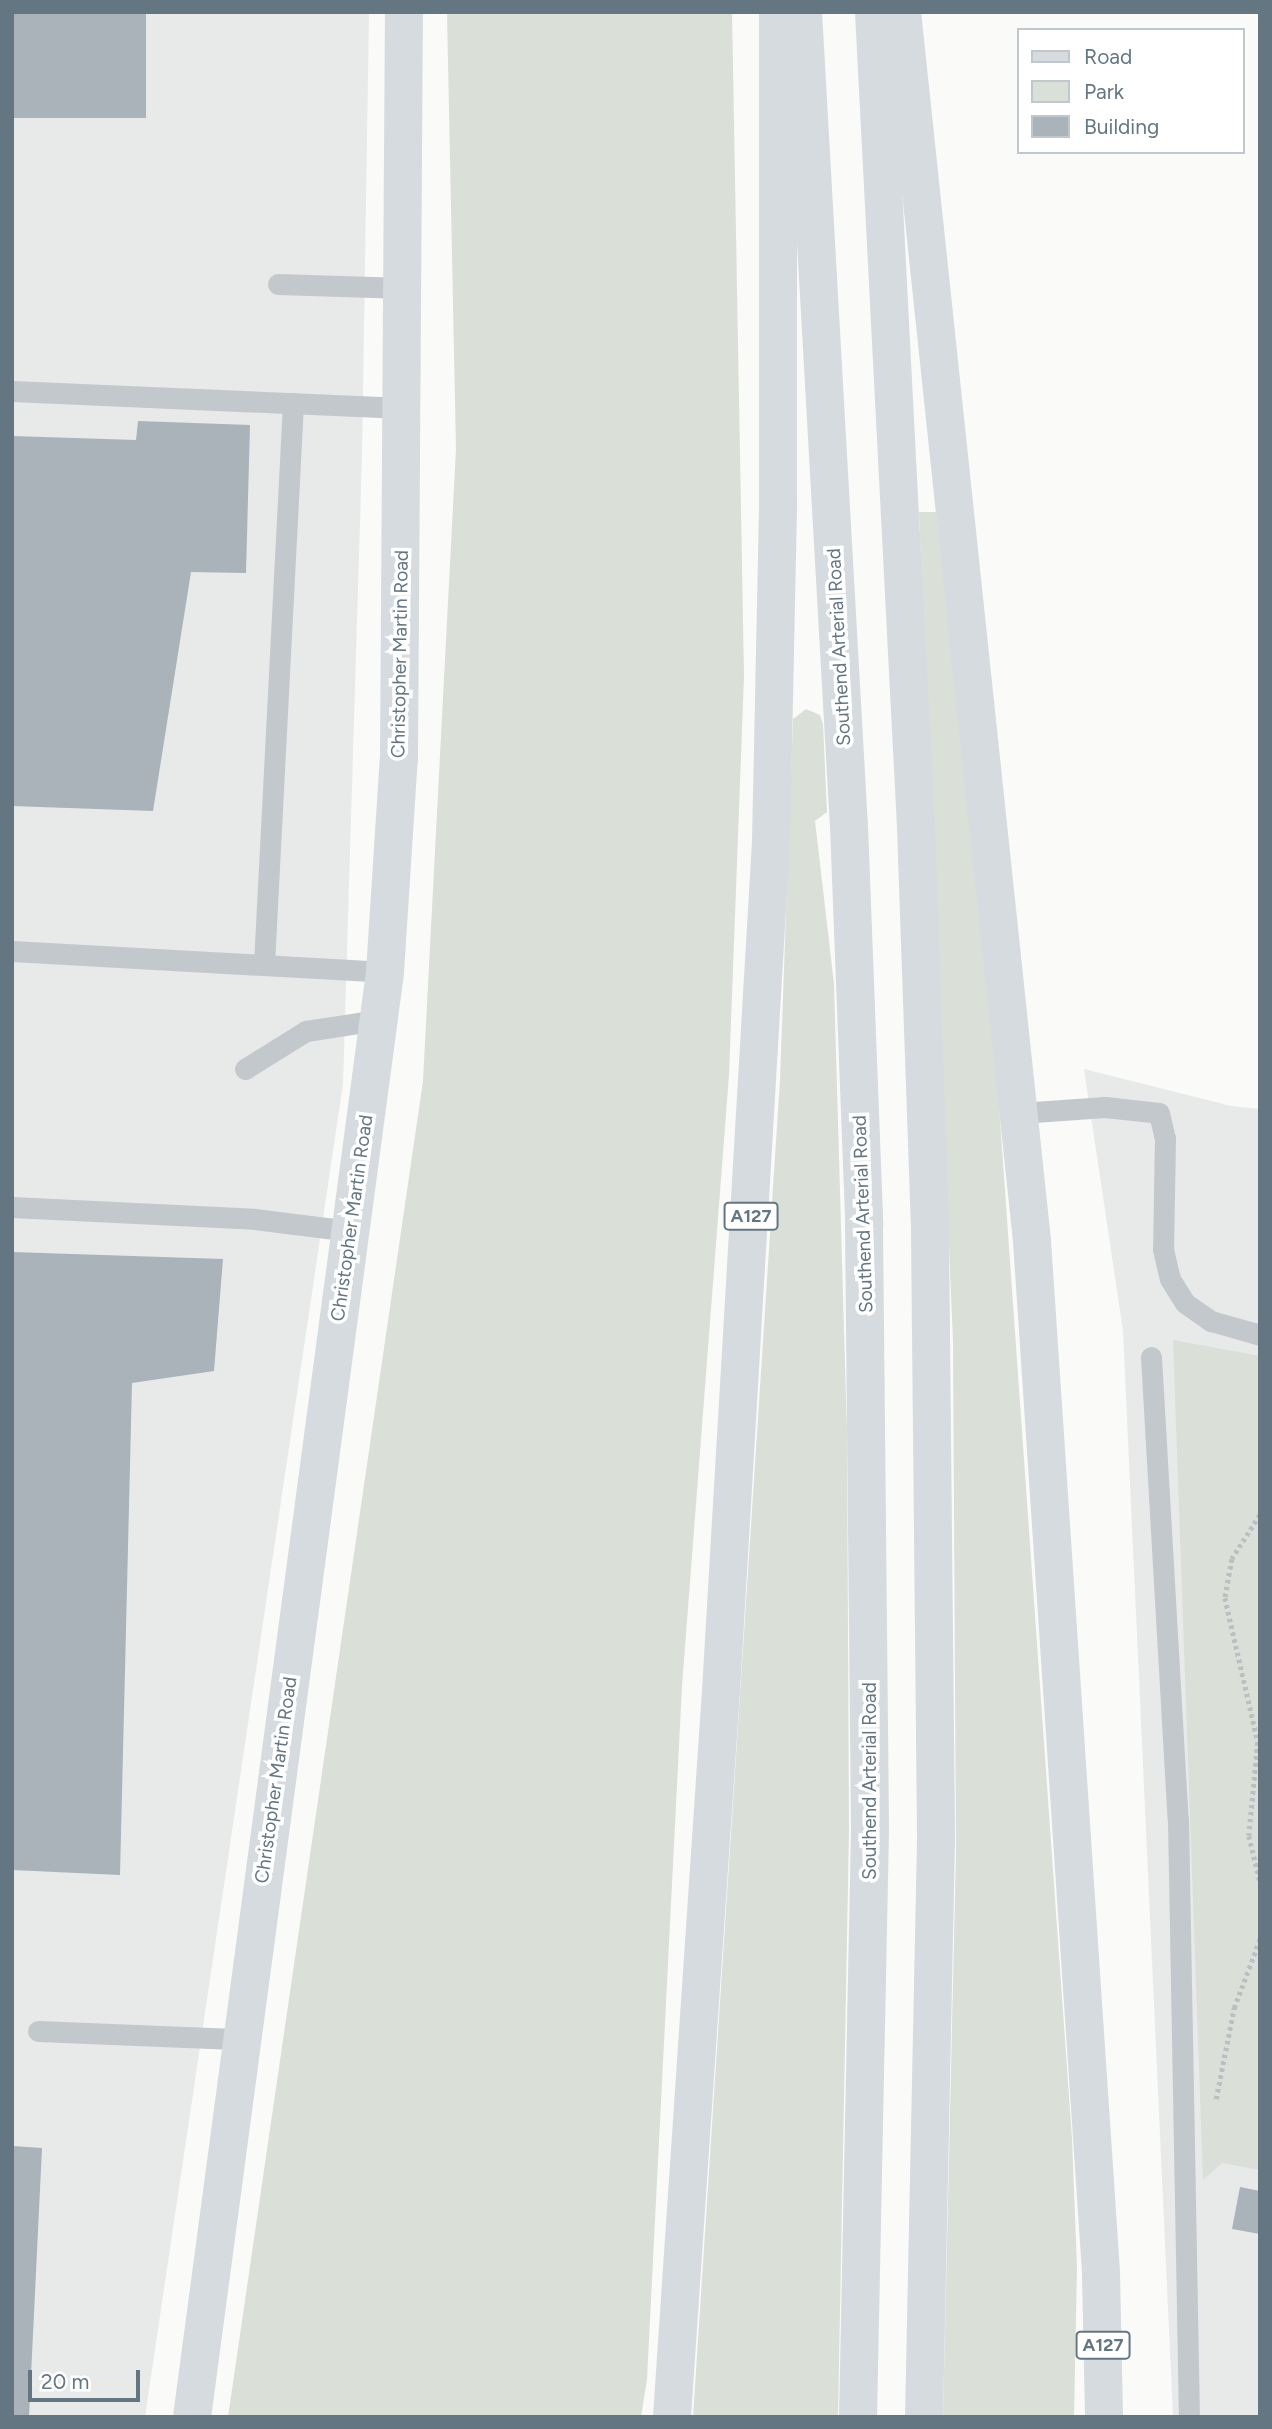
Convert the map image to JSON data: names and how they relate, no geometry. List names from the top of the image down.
{
  "streets": {
    "main road": ["Southend Arterial Road", "Christopher Martin Road", "A127"]
  },
  "legend": ["Road", "Park", "Building"],
  "scale_bar": "20 m"
}
